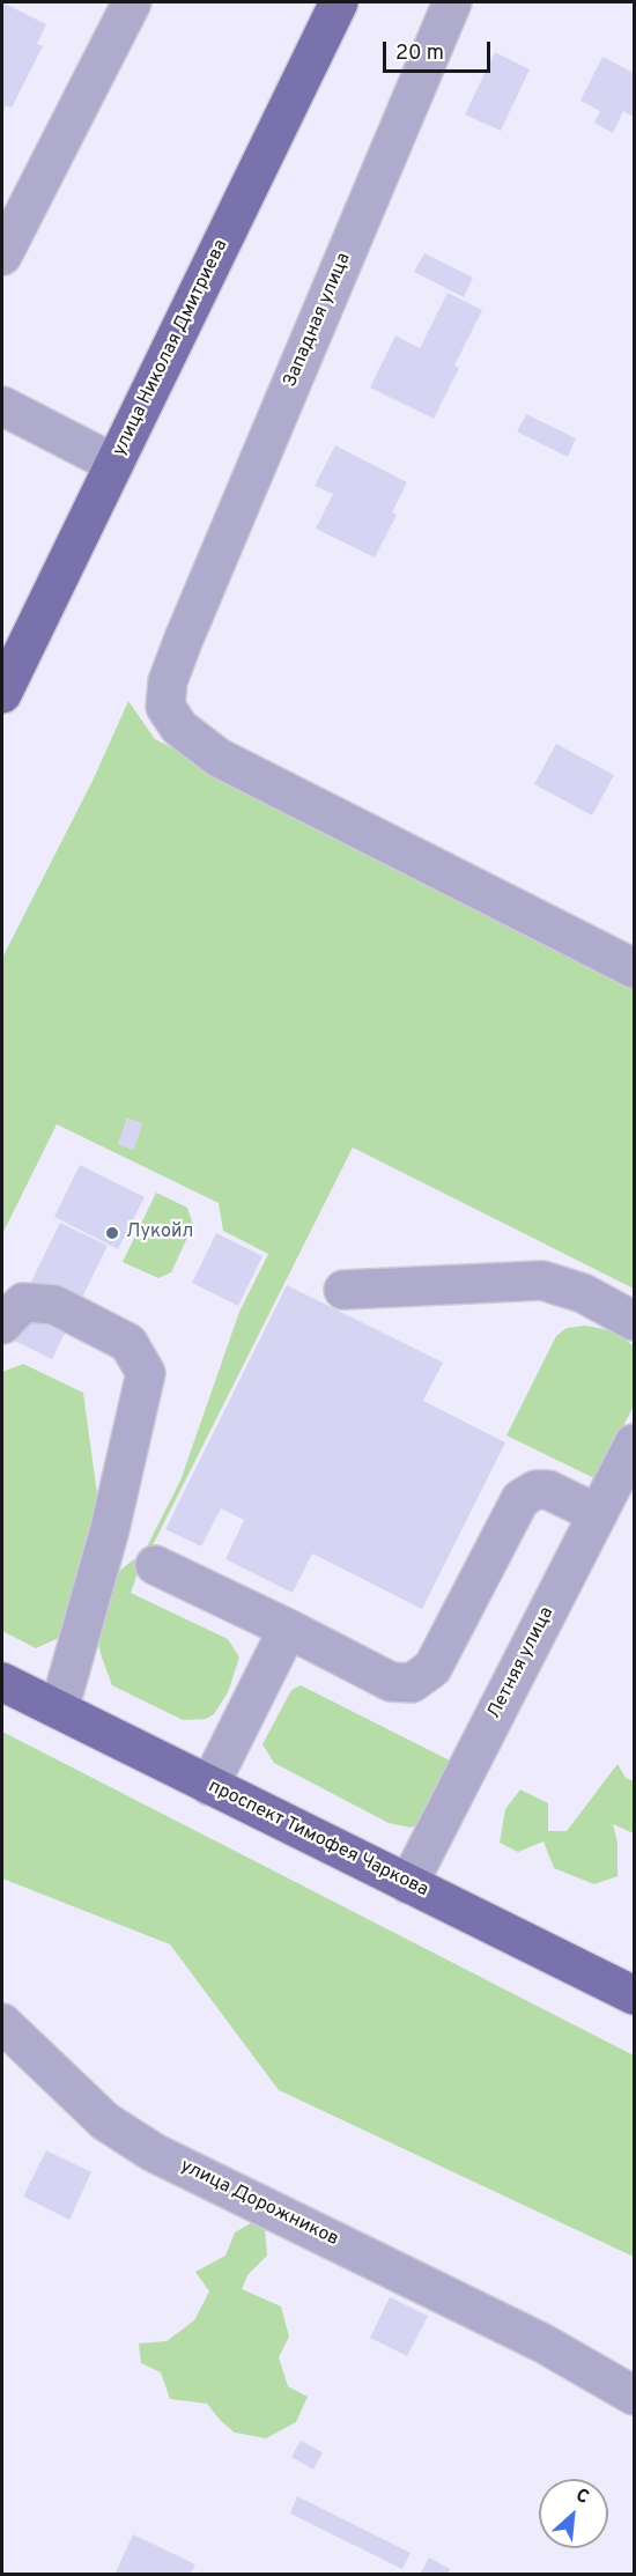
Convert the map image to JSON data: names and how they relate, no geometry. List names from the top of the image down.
{
  "streets": {
    "main road": ["улица Николая Дмитриева", "проспект Тимофея Чаркова"],
    "street": ["Западная улица", "Летняя улица", "улица Дорожников"]
  },
  "crossings": [
    ["Летняя улица", "проспект Тимофея Чаркова"]
  ],
  "places": ["Лукойл"],
  "scale_bar": "20 m",
  "north": "top right"
}
